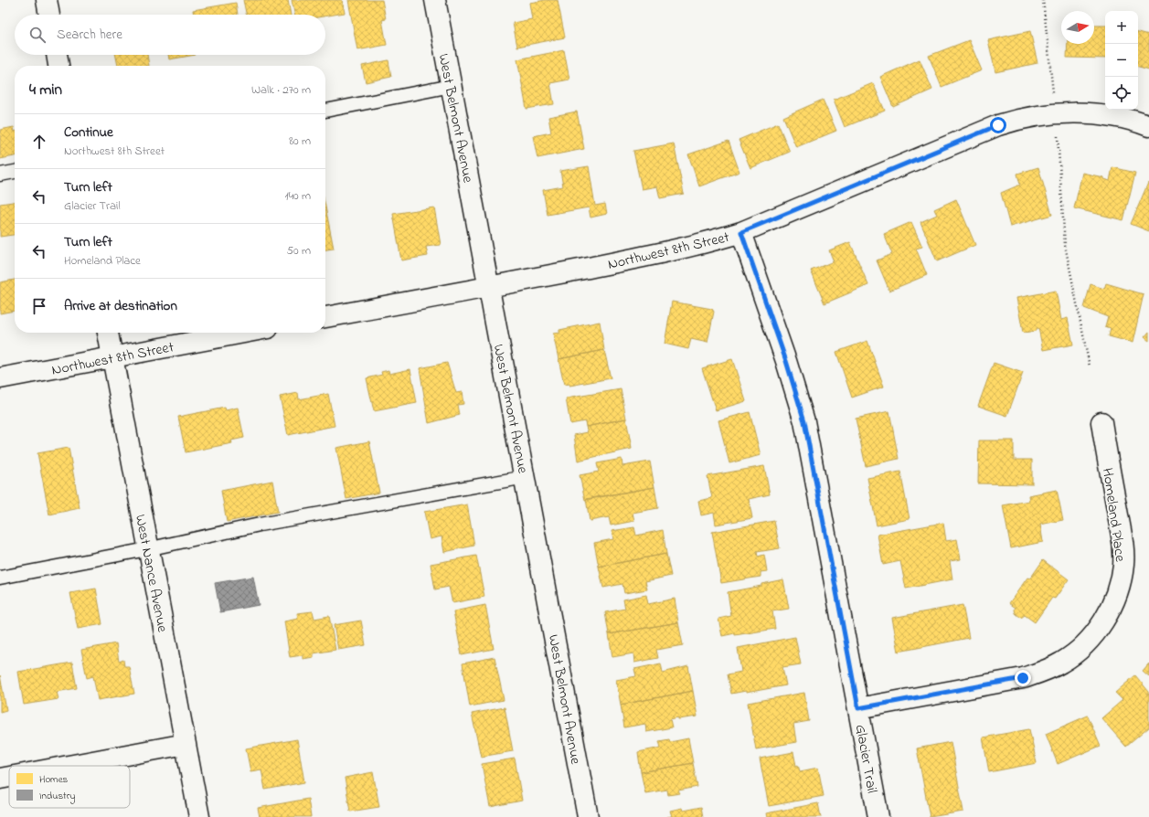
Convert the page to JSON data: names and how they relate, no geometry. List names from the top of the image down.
{
  "streets": {
    "street": [
      "West Belmont Avenue",
      "Northwest 8th Street",
      "Homeland Place",
      "West Nance Avenue",
      "Glacier Trail"
    ]
  },
  "crossings": [
    ["West Belmont Avenue", "Northwest 8th Street"],
    ["Northwest 8th Street", "West Nance Avenue"],
    ["Northwest 8th Street", "Glacier Trail"],
    ["Homeland Place", "Glacier Trail"]
  ],
  "legend": ["Homes", "Industry"],
  "north": "right",
  "page": {
    "map_buttons": ["+", "−"],
    "search": "Search here",
    "heading": ["4 min", "Walk · 270 m"],
    "list": [
      ["Continue", "Northwest 8th Street", "80 m"],
      ["Turn left", "Glacier Trail", "140 m"],
      ["Turn left", "Homeland Place", "50 m"],
      "Arrive at destination"
    ]
  }
}
